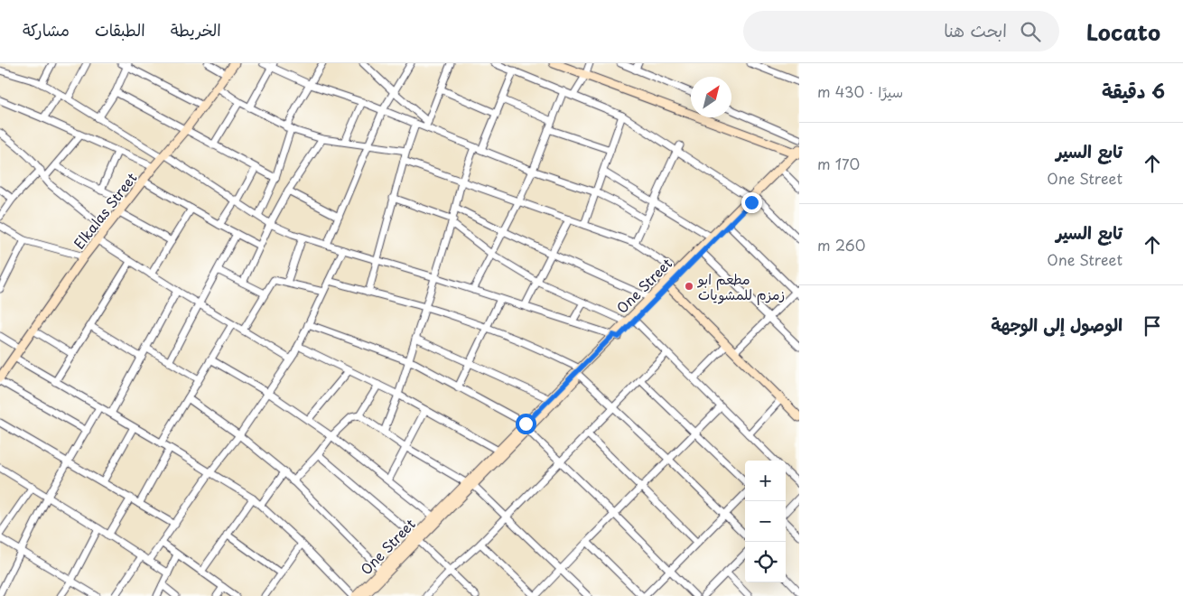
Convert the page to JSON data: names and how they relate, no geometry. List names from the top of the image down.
{
  "streets": {
    "street": ["Elkalas Street", "One Street"]
  },
  "places": ["مطعم ابو زمزم للمشويات"],
  "north": "top right",
  "page": {
    "header": "Locato",
    "search": "ابحث هنا",
    "nav": ["الخريطة", "الطبقات", "مشاركة"],
    "heading": ["6 دقيقة", "سيرًا · 430 m"],
    "list": [
      ["تابع السير", "One Street", "170 m"],
      ["تابع السير", "One Street", "260 m"],
      "الوصول إلى الوجهة"
    ],
    "map_buttons": ["+", "−"]
  }
}
